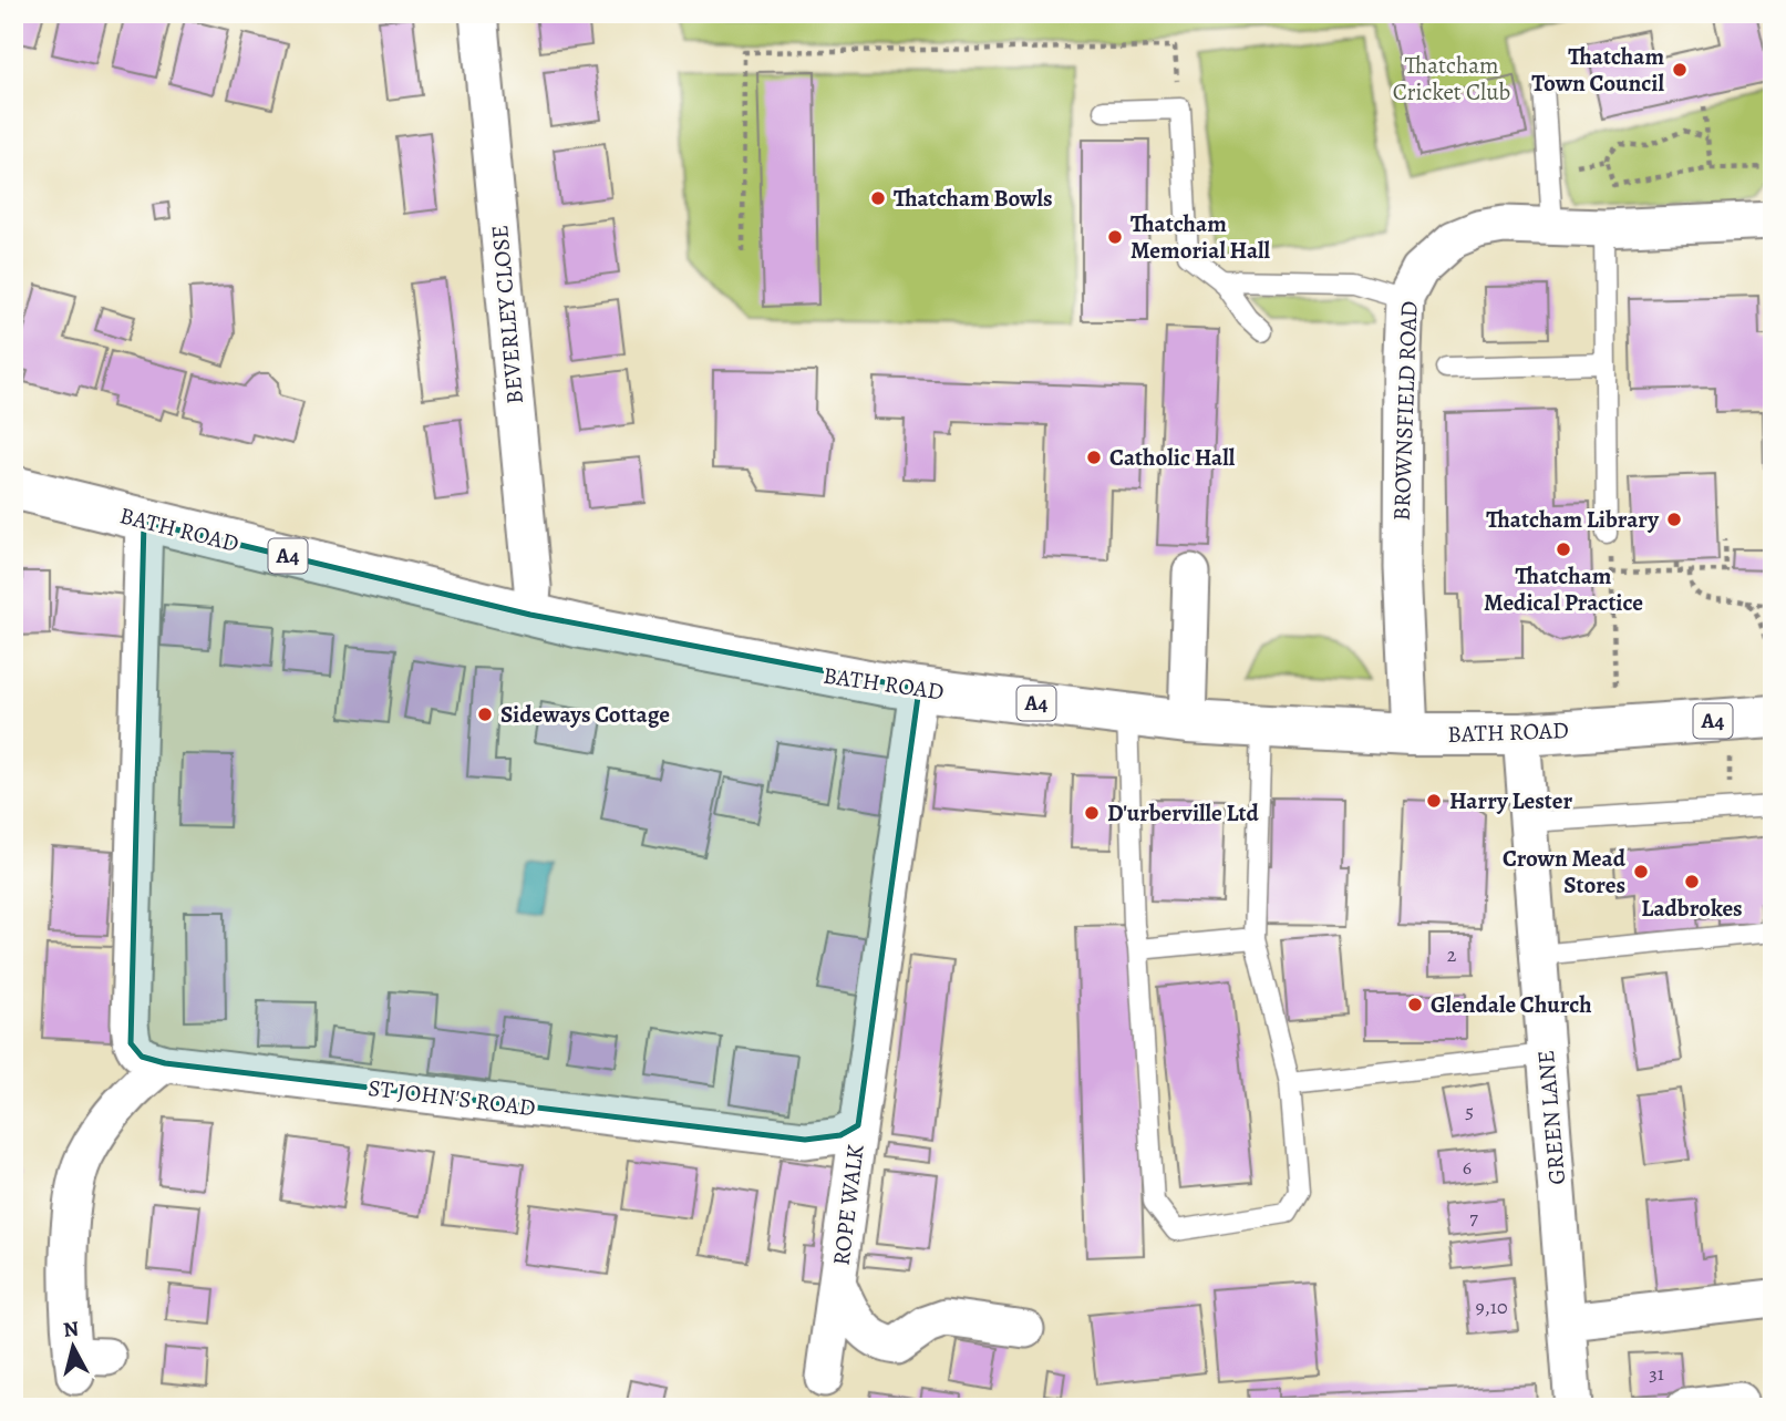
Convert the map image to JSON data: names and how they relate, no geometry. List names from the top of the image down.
{
  "streets": {
    "main road": ["BATH ROAD", "A4"],
    "street": [
      "BEVERLEY CLOSE",
      "BROWNSFIELD ROAD",
      "ST JOHN'S ROAD",
      "GREEN LANE",
      "ROPE WALK"
    ]
  },
  "crossings": [
    ["BEVERLEY CLOSE", "BATH ROAD"],
    ["BROWNSFIELD ROAD", "BATH ROAD"],
    ["BATH ROAD", "ST JOHN'S ROAD"],
    ["BATH ROAD", "GREEN LANE"],
    ["ST JOHN'S ROAD", "ROPE WALK"]
  ],
  "parks": ["Thatcham Cricket Club"],
  "places": [
    "Thatcham Town Council",
    "Thatcham Bowls",
    "Thatcham Memorial Hall",
    "Catholic Hall",
    "Thatcham Library",
    "Thatcham Medical Practice",
    "Sideways Cottage",
    "Harry Lester",
    "D'urberville Ltd",
    "Crown Mead Stores",
    "Ladbrokes",
    "Glendale Church"
  ],
  "house_numbers": [
    "2",
    "5",
    "6",
    "7",
    "9,10",
    "31"
  ],
  "north": "top"
}
